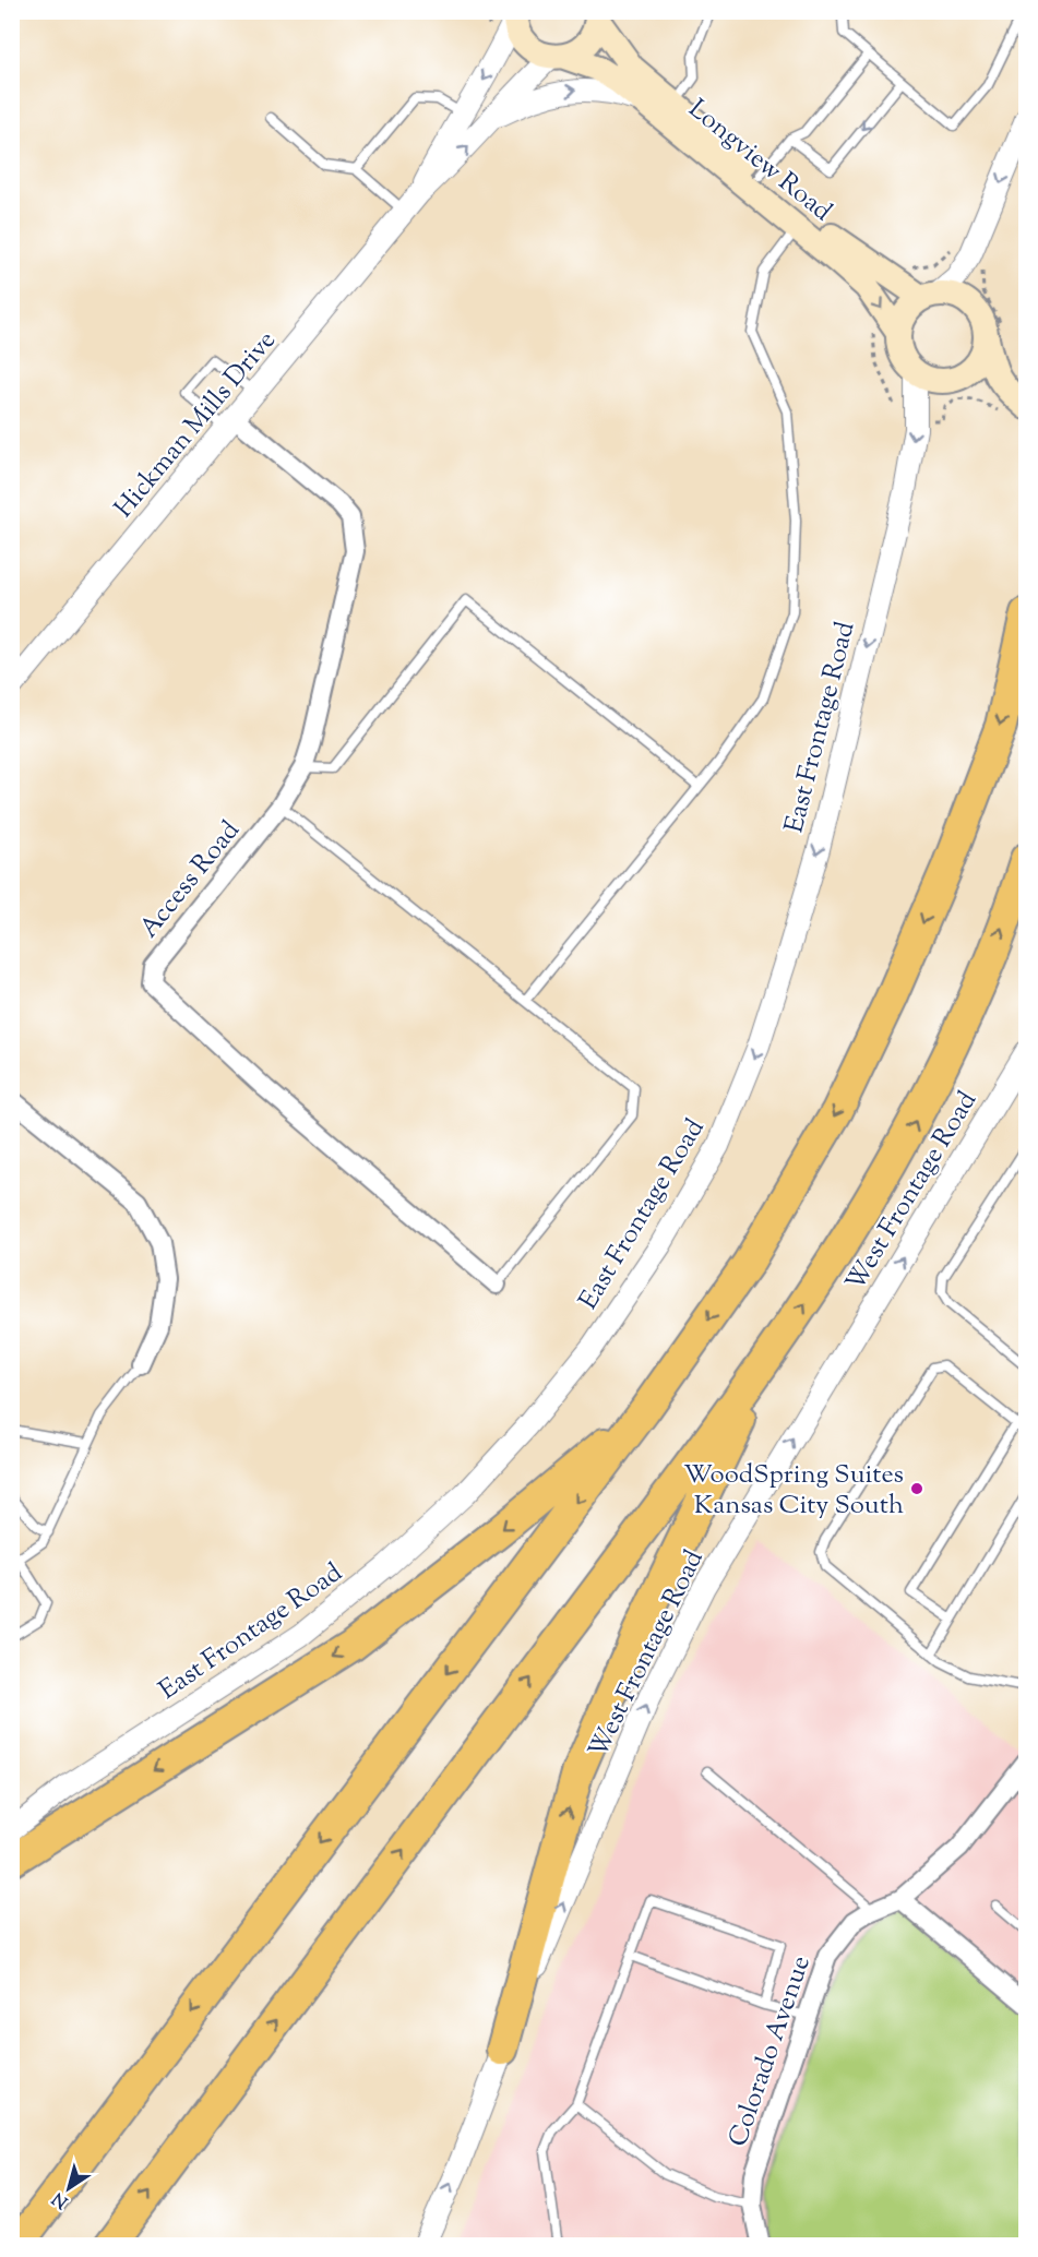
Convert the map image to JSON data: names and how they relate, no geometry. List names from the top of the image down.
{
  "streets": {
    "main road": ["Longview Road"],
    "street": [
      "Hickman Mills Drive",
      "East Frontage Road",
      "Access Road",
      "West Frontage Road",
      "Colorado Avenue"
    ]
  },
  "crossings": [
    ["Longview Road", "Hickman Mills Drive"],
    ["Longview Road", "East Frontage Road"],
    ["Hickman Mills Drive", "Access Road"]
  ],
  "one_way": ["East Frontage Road", "West Frontage Road"],
  "places": ["WoodSpring Suites Kansas City South"],
  "north": "bottom left"
}
